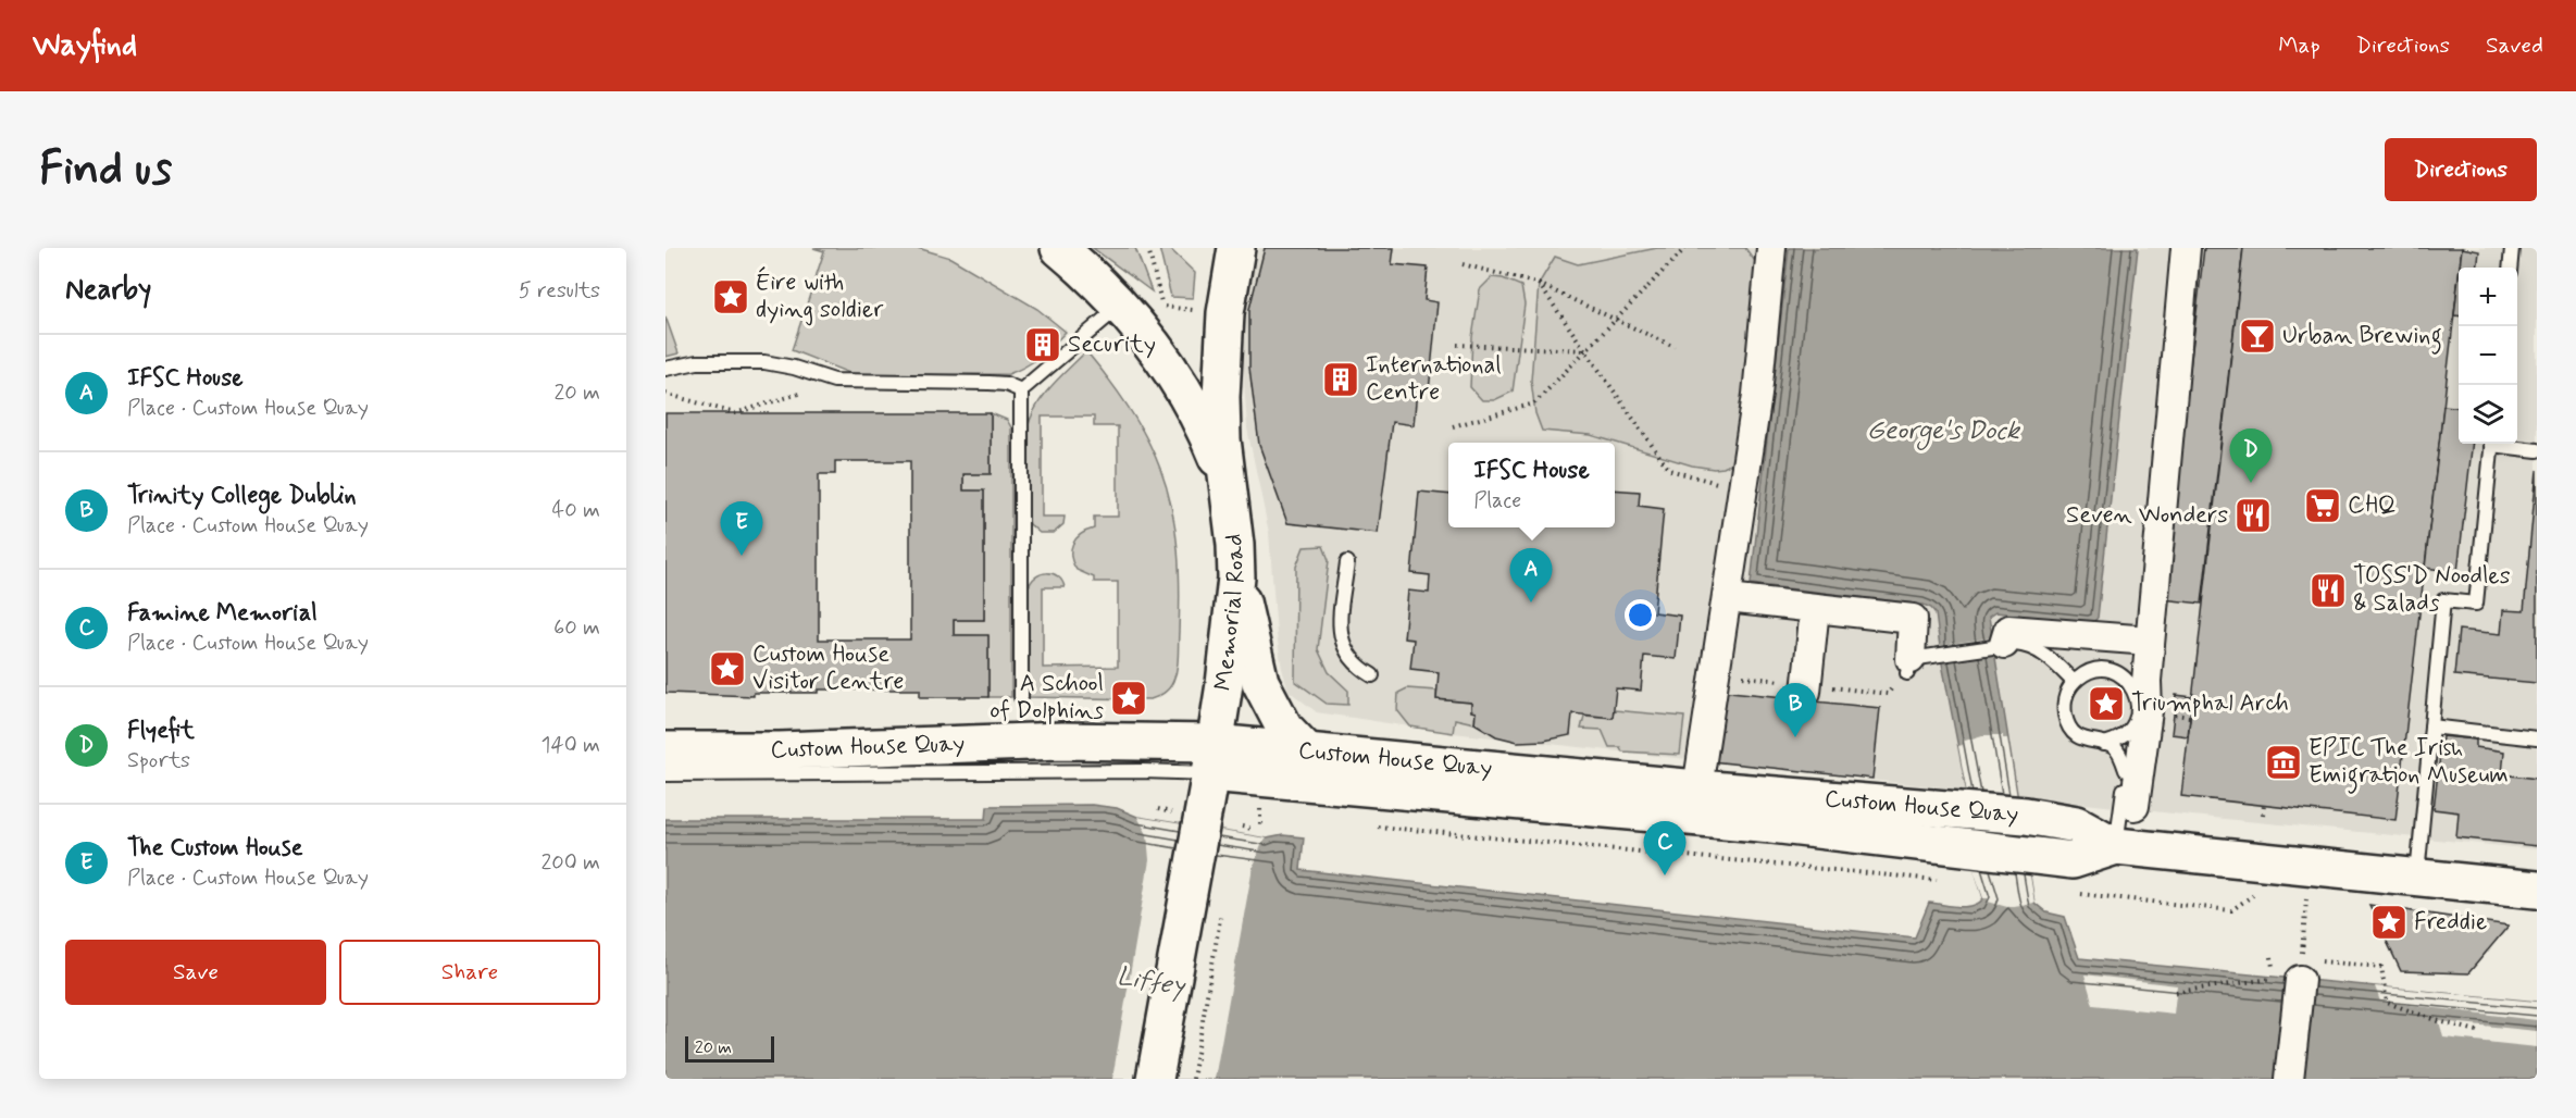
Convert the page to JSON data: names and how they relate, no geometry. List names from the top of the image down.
{
  "streets": {
    "main road": ["Memorial Road", "Custom House Quay"]
  },
  "crossings": [
    ["Memorial Road", "Custom House Quay"]
  ],
  "water": ["George's Dock", "Liffey"],
  "places": {
    "place": [
      "Éire with dying soldier",
      "Custom House Visitor Centre",
      "A School of Dolphins",
      "Triumphal Arch",
      "Freddie"
    ],
    "bar": ["Urban Brewing"],
    "building": ["Security", "International Centre"],
    "supermarket": ["CHQ"],
    "restaurant": ["Seven Wonders", "TOSS'D Noodles & Salads"],
    "museum": ["EPIC The Irish Emigration Museum"]
  },
  "scale_bar": "20 m",
  "page": {
    "header": "Wayfind",
    "nav": ["Map", "Directions", "Saved"],
    "buttons": [
      "Directions",
      ["Save", "Share"]
    ],
    "title": "Find us",
    "heading": ["Nearby", "5 results"],
    "map_buttons": ["+", "−"],
    "list": [
      {
        "mark": "A",
        "name": "IFSC House",
        "note": "Place · Custom House Quay",
        "value": "20 m"
      },
      {
        "mark": "B",
        "name": "Trinity College Dublin",
        "note": "Place · Custom House Quay",
        "value": "40 m"
      },
      {
        "mark": "C",
        "name": "Famine Memorial",
        "note": "Place · Custom House Quay",
        "value": "60 m"
      },
      {
        "mark": "D",
        "name": "Flyefit",
        "note": "Sports",
        "value": "140 m"
      },
      {
        "mark": "E",
        "name": "The Custom House",
        "note": "Place · Custom House Quay",
        "value": "200 m"
      }
    ],
    "pins": [
      "D",
      "E",
      "A",
      "B",
      "C"
    ],
    "popup": ["IFSC House", "Place"],
    "scale": "20 m"
  }
}
